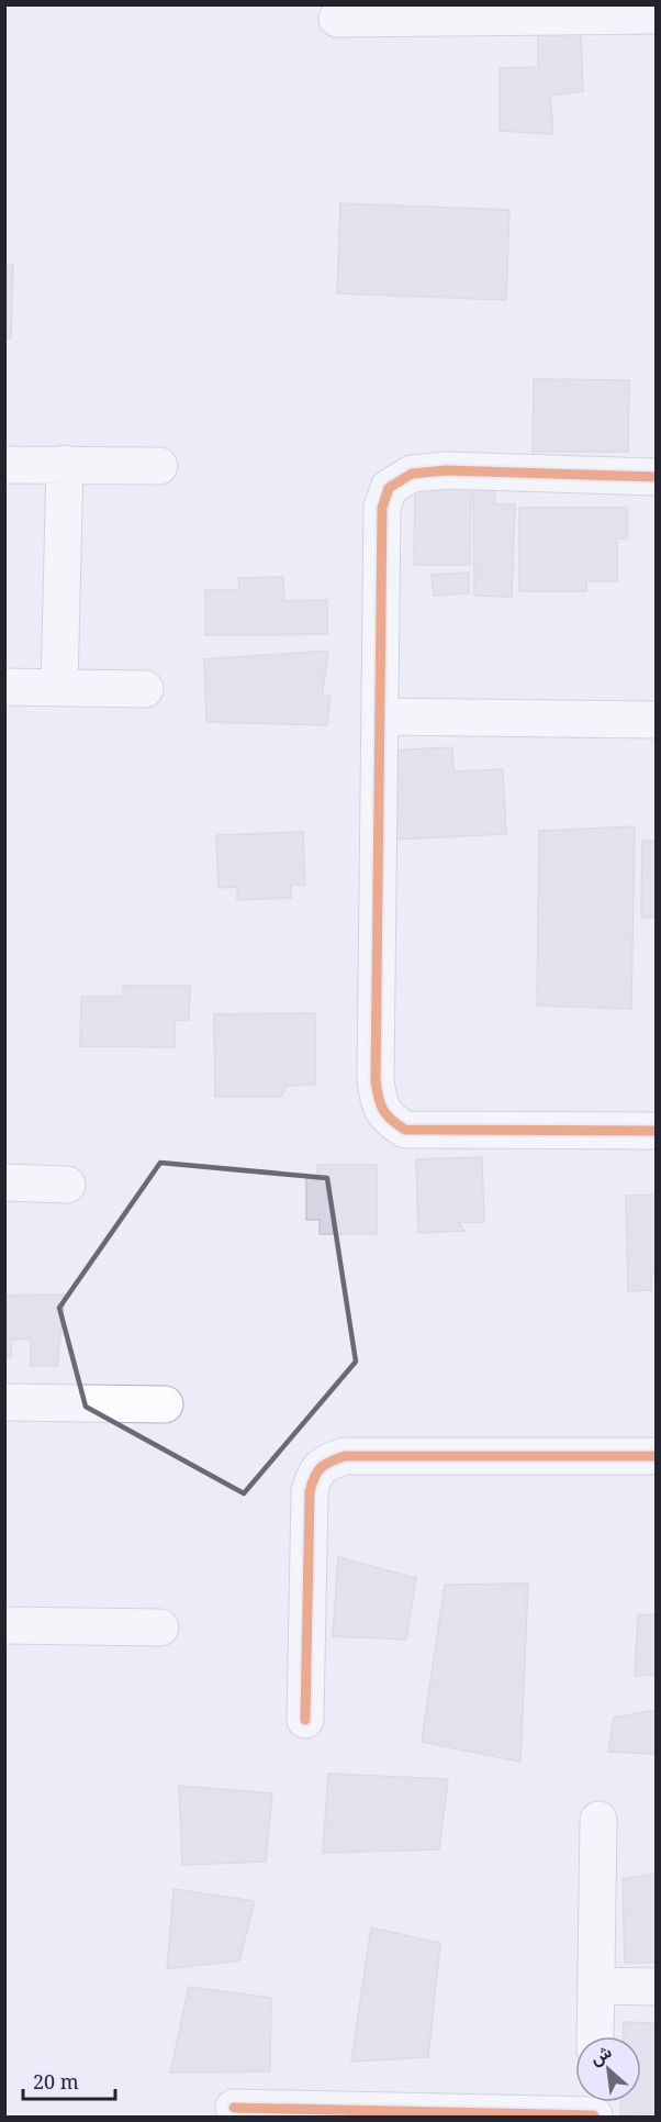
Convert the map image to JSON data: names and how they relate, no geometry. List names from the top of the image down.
{
  "scale_bar": "20 m",
  "north": "top left"
}
